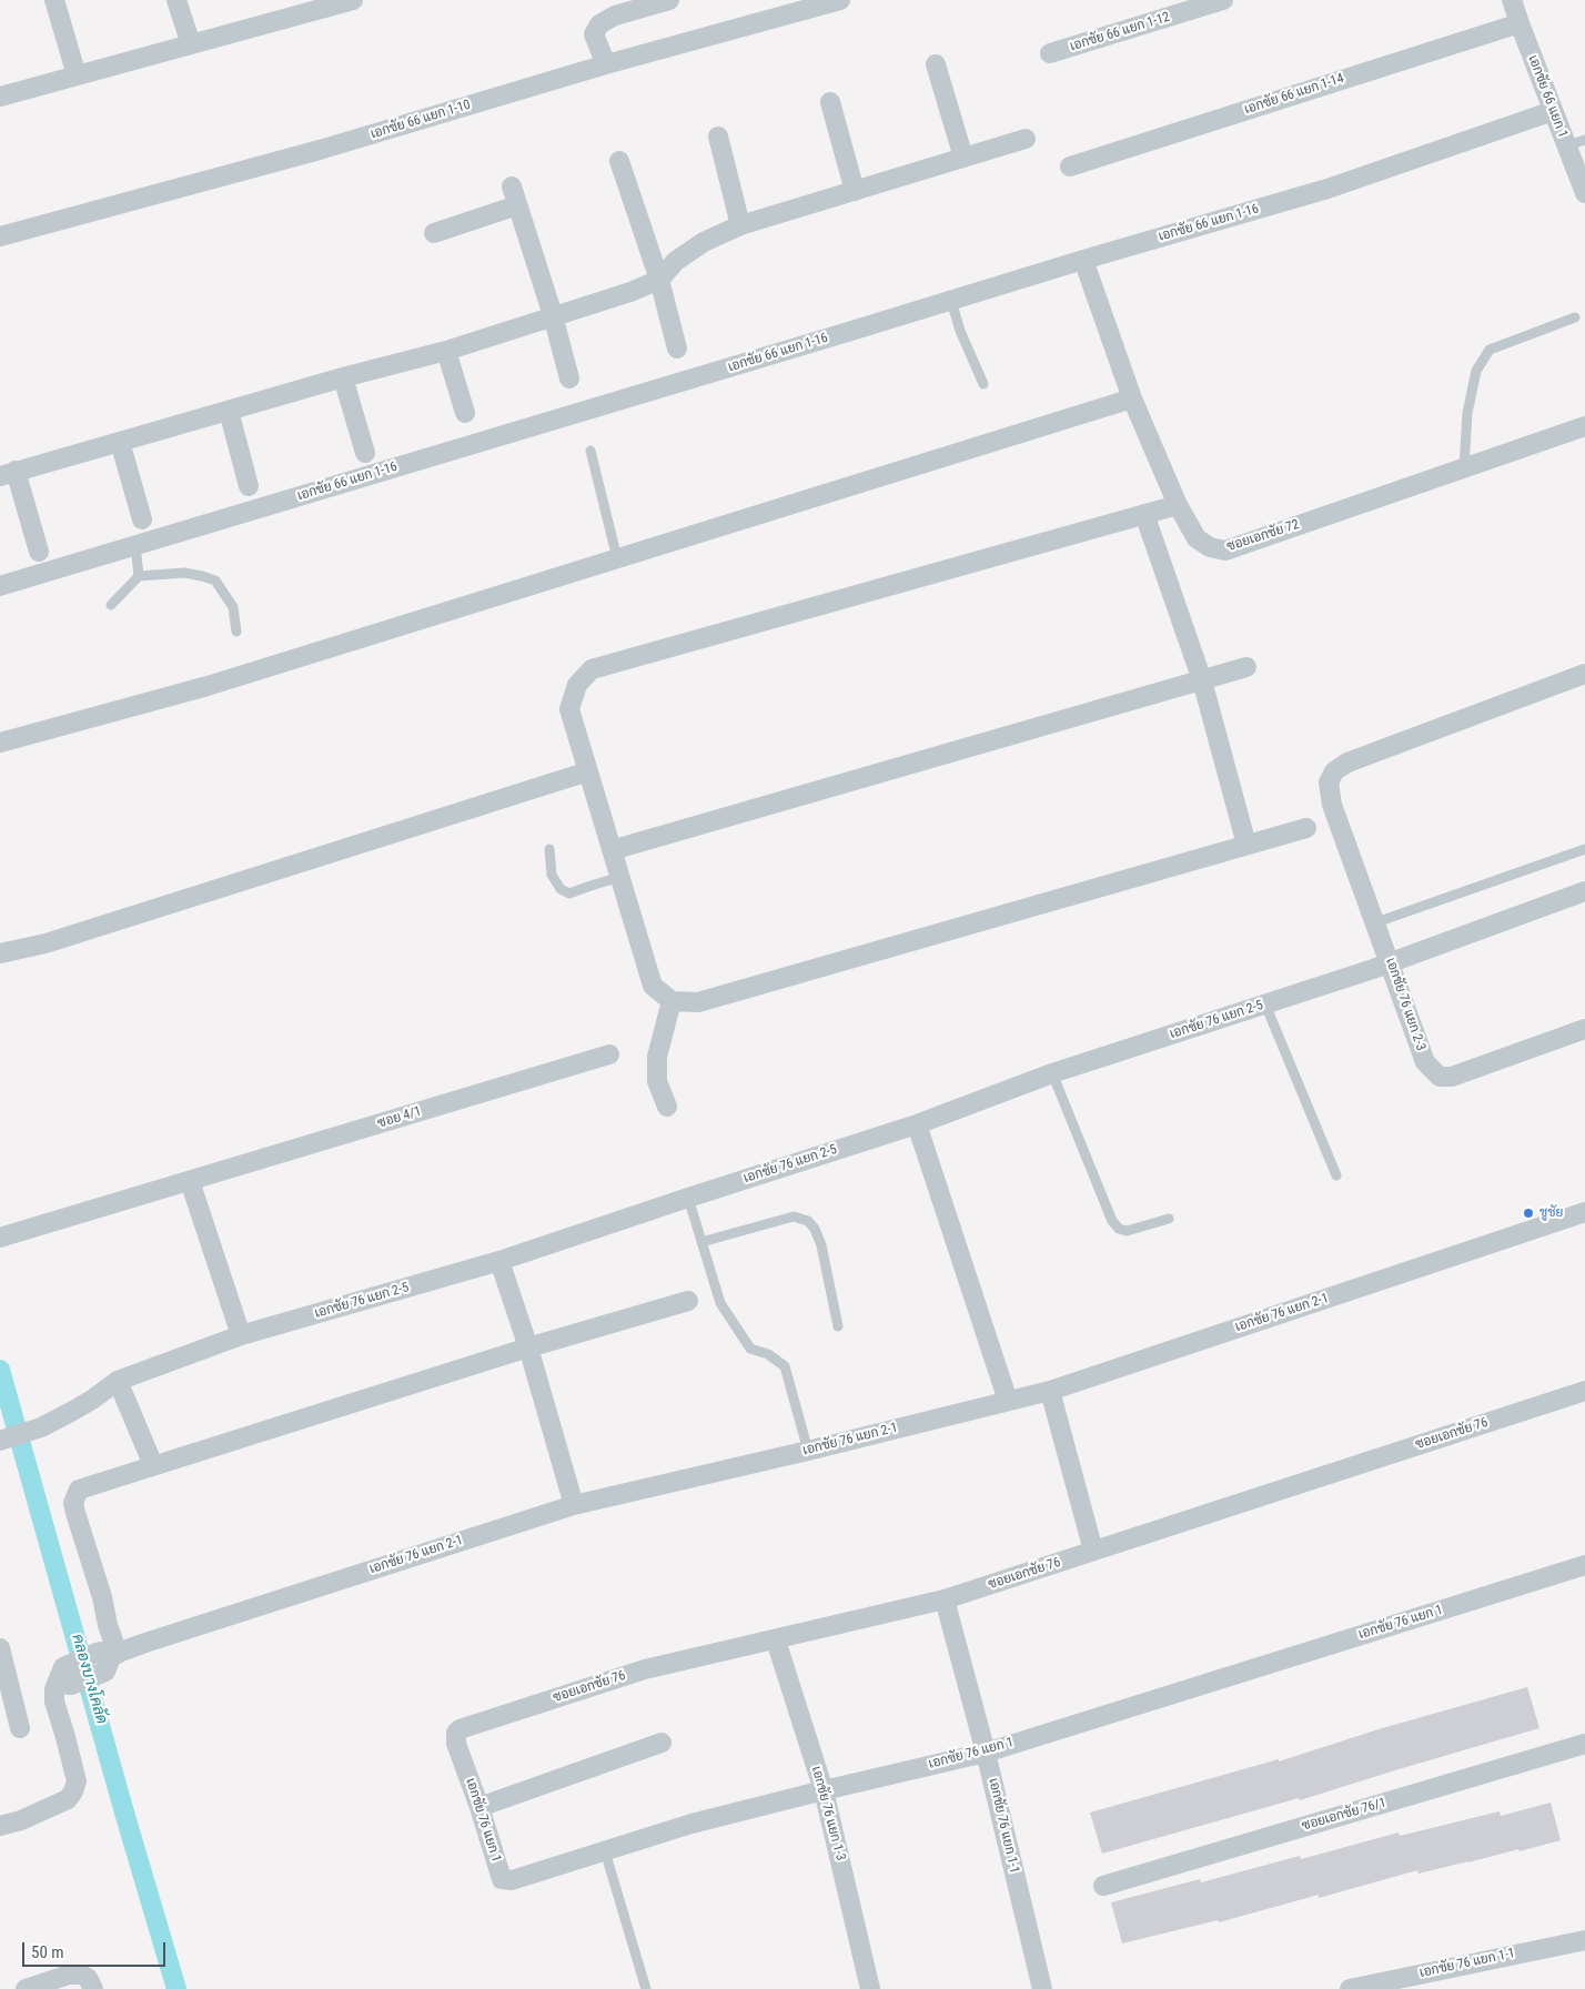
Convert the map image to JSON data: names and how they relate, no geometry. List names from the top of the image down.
{
  "streets": {
    "street": [
      "เอกชัย 66 แยก 1-12",
      "เอกชัย 66 แยก 1-14",
      "เอกชัย 66 แยก 1",
      "เอกชัย 66 แยก 1-10",
      "เอกชัย 66 แยก 1-16",
      "ซอยเอกชัย 72",
      "เอกชัย 76 แยก 2-3",
      "เอกชัย 76 แยก 2-5",
      "ซอย 4/1",
      "เอกชัย 76 แยก 2-1",
      "ซอยเอกชัย 76",
      "เอกชัย 76 แยก 1",
      "เอกชัย 76 แยก 1-3",
      "ซอยเอกชัย 76/1",
      "เอกชัย 76 แยก 1-1"
    ]
  },
  "crossings": [
    ["เอกชัย 66 แยก 1-14", "เอกชัย 66 แยก 1"],
    ["เอกชัย 66 แยก 1", "เอกชัย 66 แยก 1-16"],
    ["เอกชัย 66 แยก 1-16", "ซอยเอกชัย 72"],
    ["เอกชัย 76 แยก 2-3", "เอกชัย 76 แยก 2-5"],
    ["ซอยเอกชัย 76", "เอกชัย 76 แยก 1"],
    ["ซอยเอกชัย 76", "เอกชัย 76 แยก 1-3"],
    ["ซอยเอกชัย 76", "เอกชัย 76 แยก 1-1"],
    ["เอกชัย 76 แยก 1", "เอกชัย 76 แยก 1-3"],
    ["เอกชัย 76 แยก 1", "เอกชัย 76 แยก 1-1"]
  ],
  "water": ["คลองบางโคลัด"],
  "places": ["ชูชัย"],
  "scale_bar": "50 m"
}
